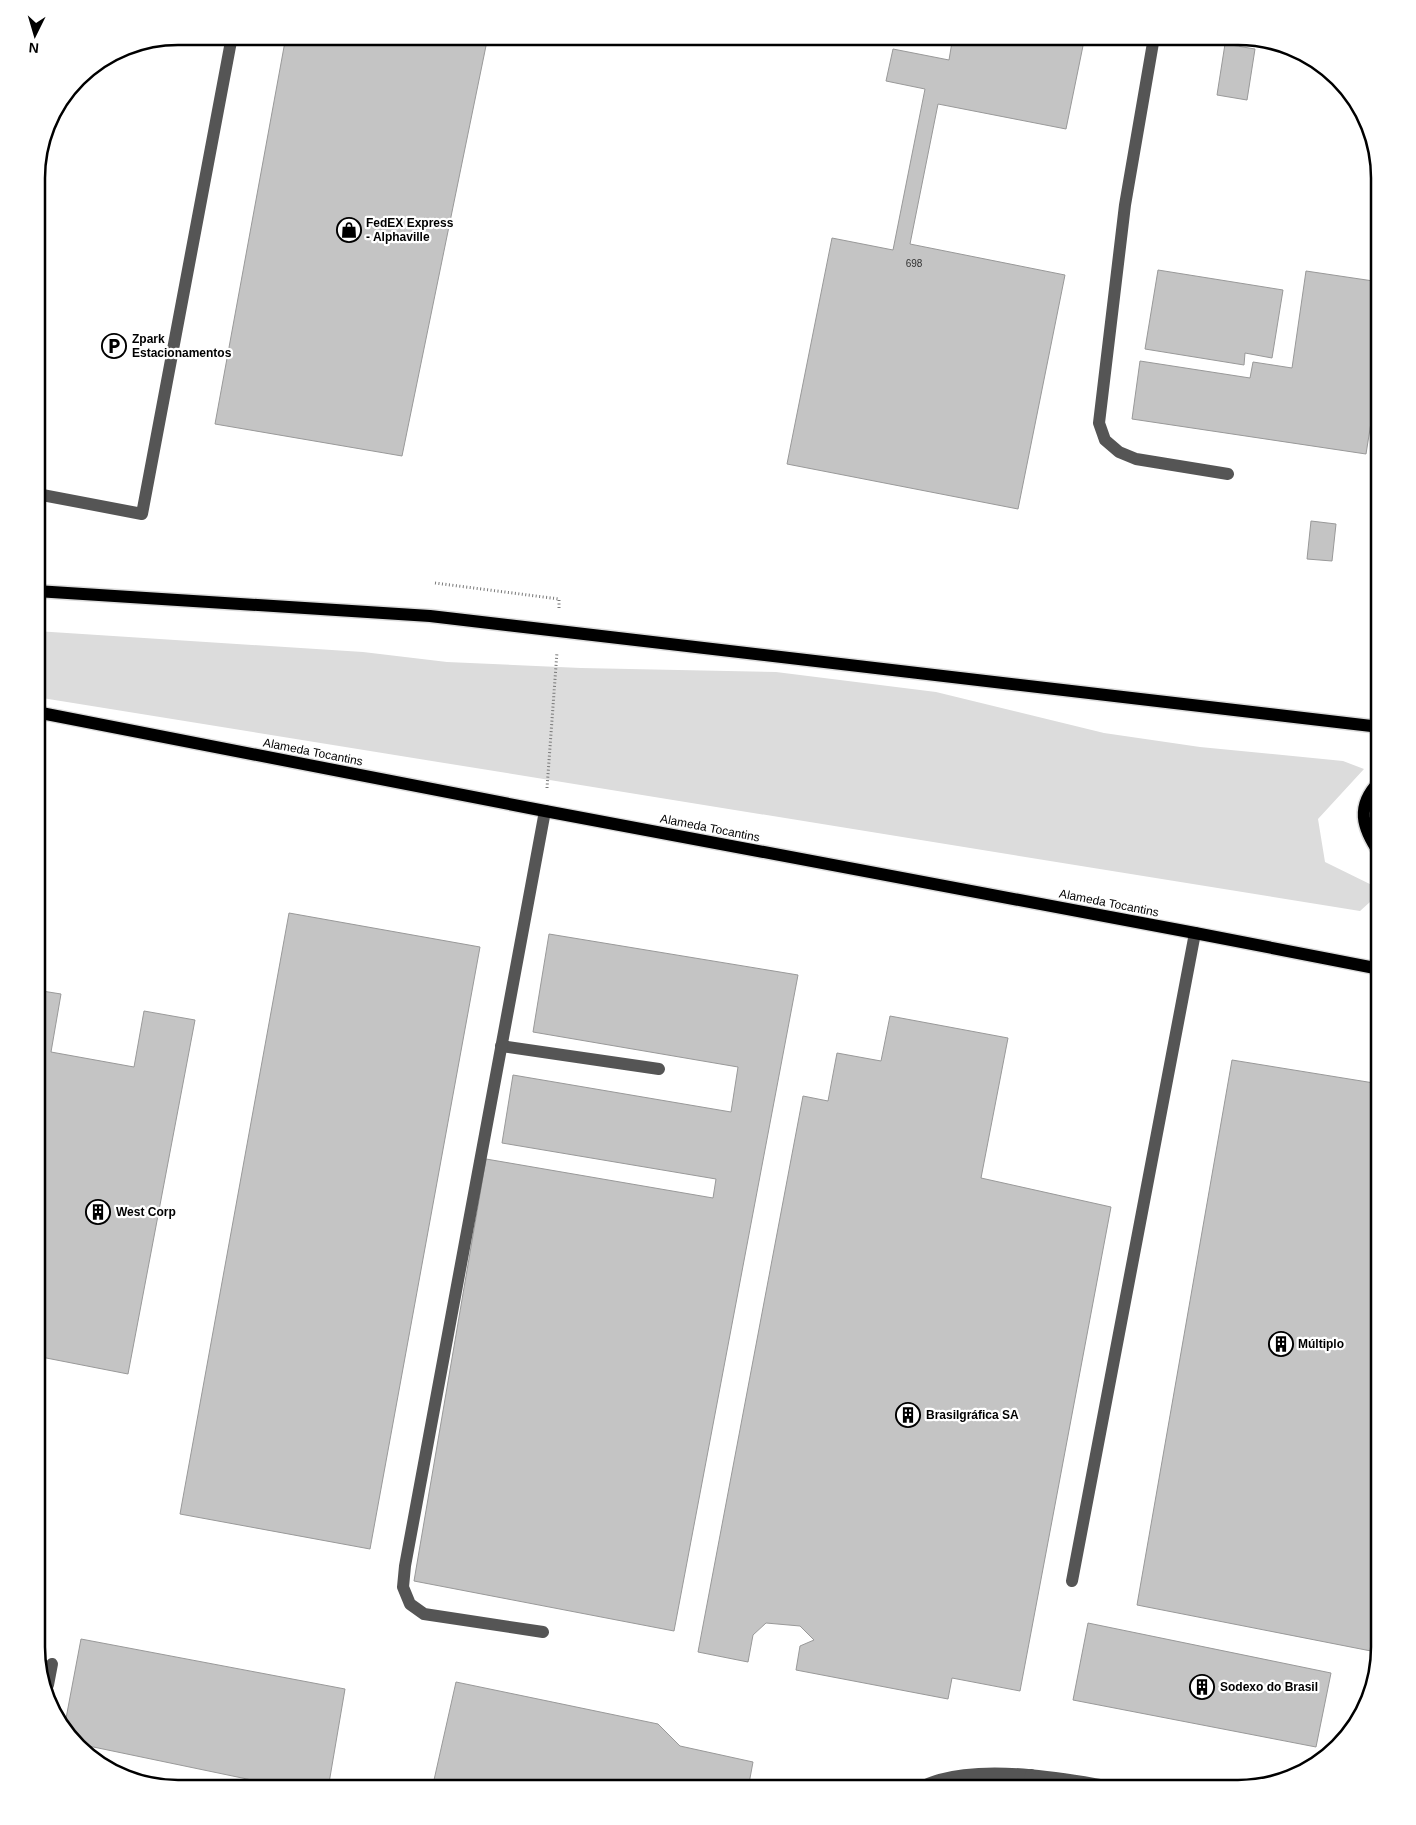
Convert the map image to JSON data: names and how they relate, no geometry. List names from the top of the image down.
{
  "streets": {
    "main road": ["Alameda Tocantins"]
  },
  "places": {
    "shop": ["FedEX Express - Alphaville"],
    "parking": ["Zpark Estacionamentos"],
    "building": [
      "West Corp",
      "Múltiplo",
      "Brasilgráfica SA",
      "Sodexo do Brasil"
    ]
  },
  "house_numbers": ["698"],
  "north": "bottom"
}
